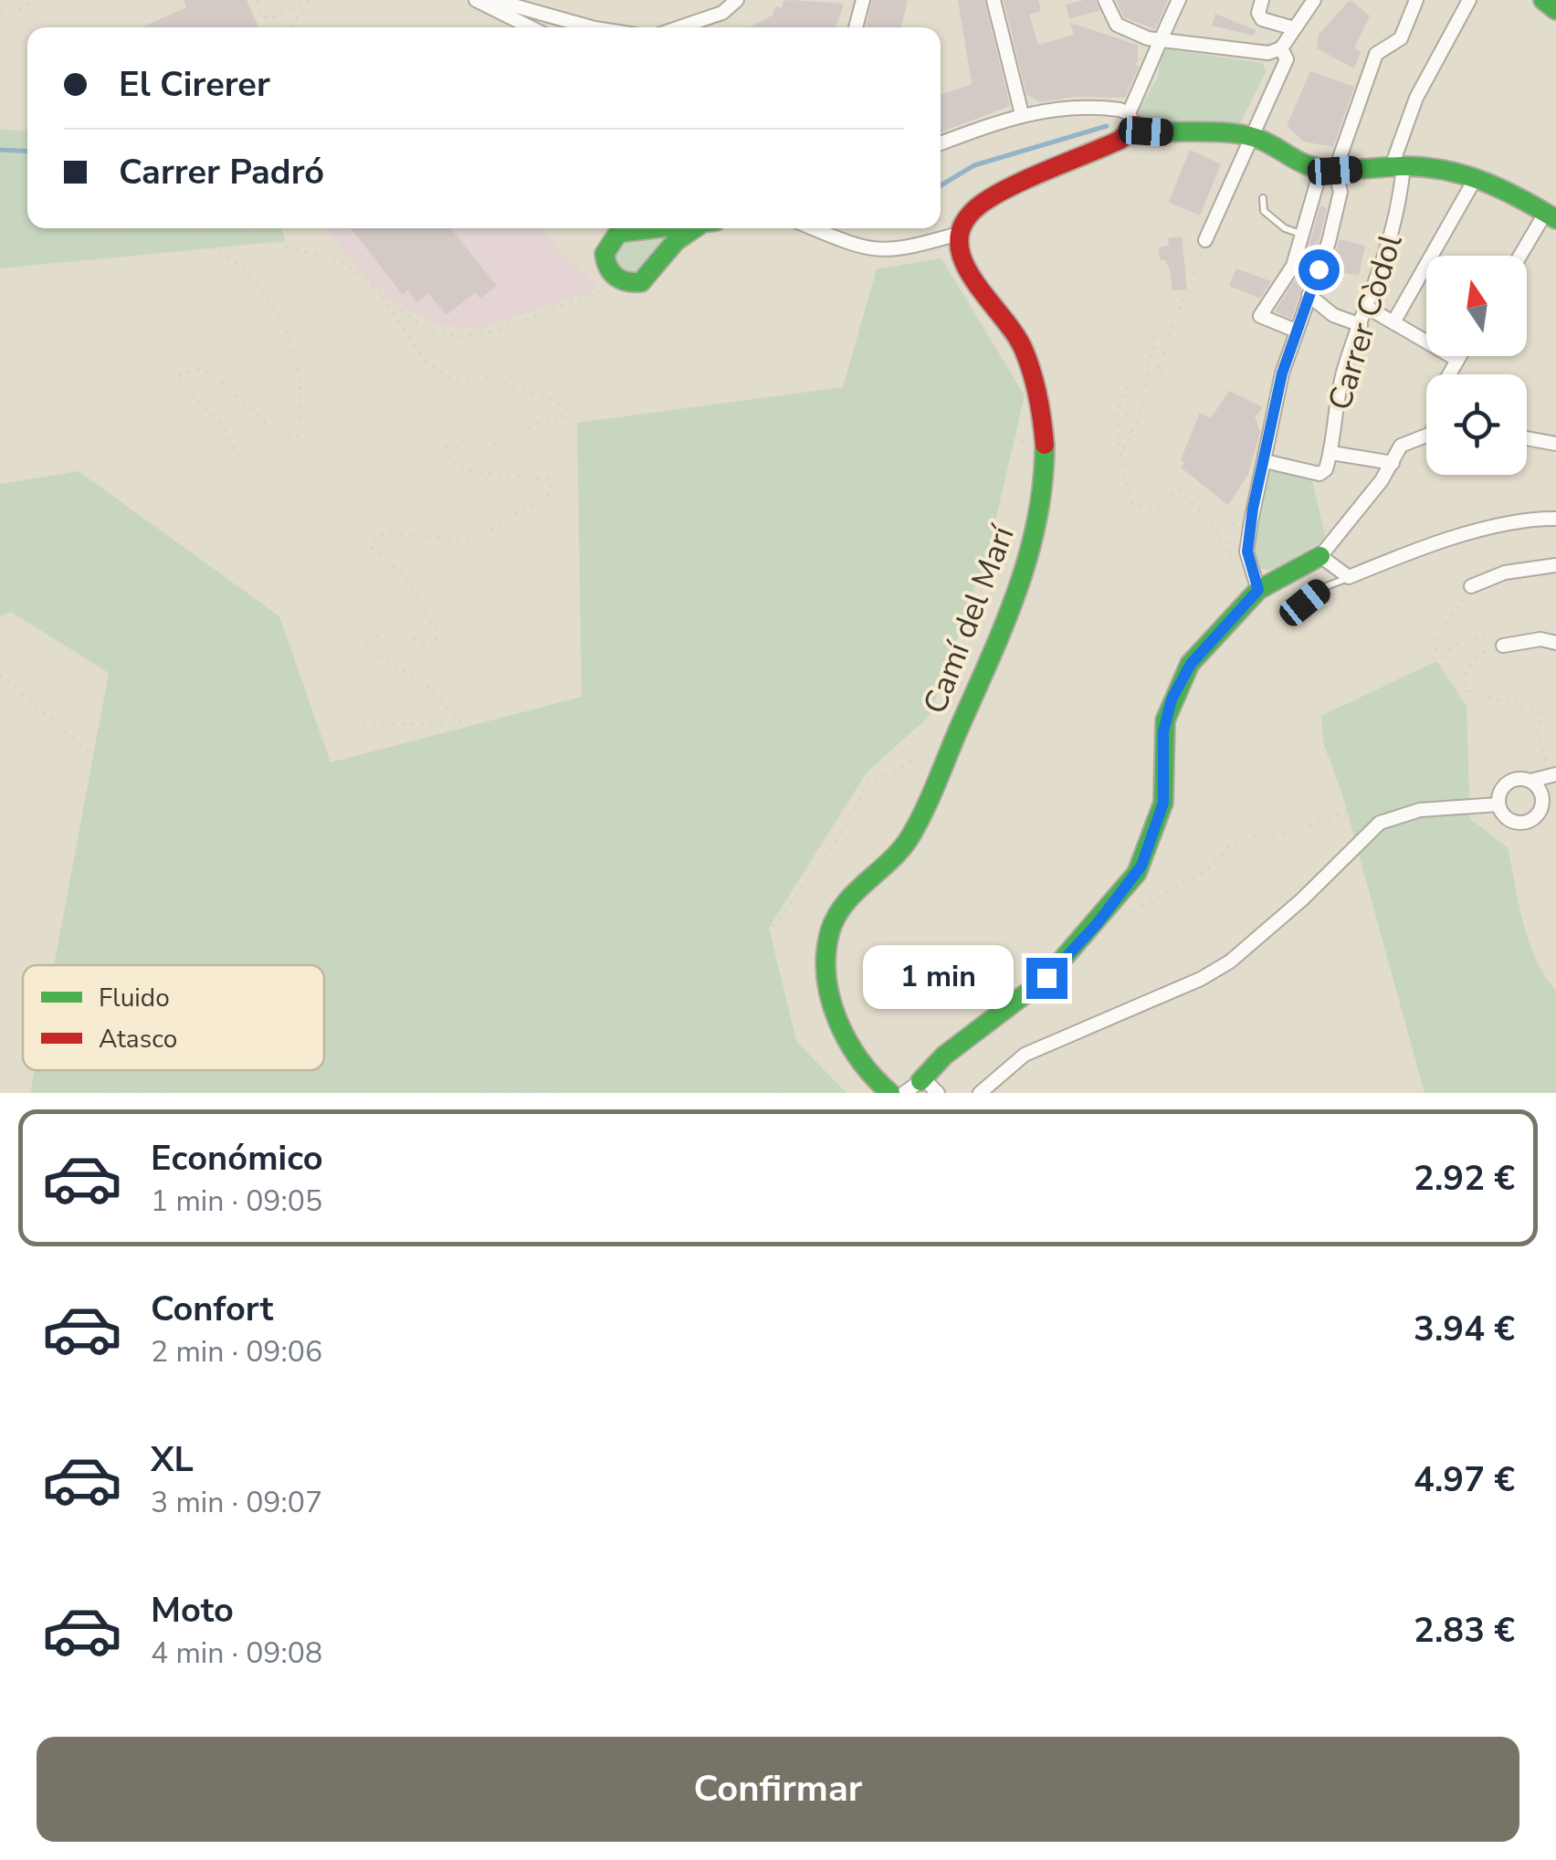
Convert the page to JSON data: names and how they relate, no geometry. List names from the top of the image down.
{
  "streets": {
    "street": ["Carrer Còdol", "Camí del Marí"]
  },
  "legend": ["Fluido", "Atasco"],
  "north": "top",
  "page": {
    "banner": ["El Cirerer", "Carrer Padró"],
    "bubble": "1 min",
    "list": [
      {
        "name": "Económico",
        "note": "1 min · 09:05",
        "value": "2.92 €"
      },
      {
        "name": "Confort",
        "note": "2 min · 09:06",
        "value": "3.94 €"
      },
      {
        "name": "XL",
        "note": "3 min · 09:07",
        "value": "4.97 €"
      },
      {
        "name": "Moto",
        "note": "4 min · 09:08",
        "value": "2.83 €"
      }
    ],
    "buttons": "Confirmar"
  }
}
